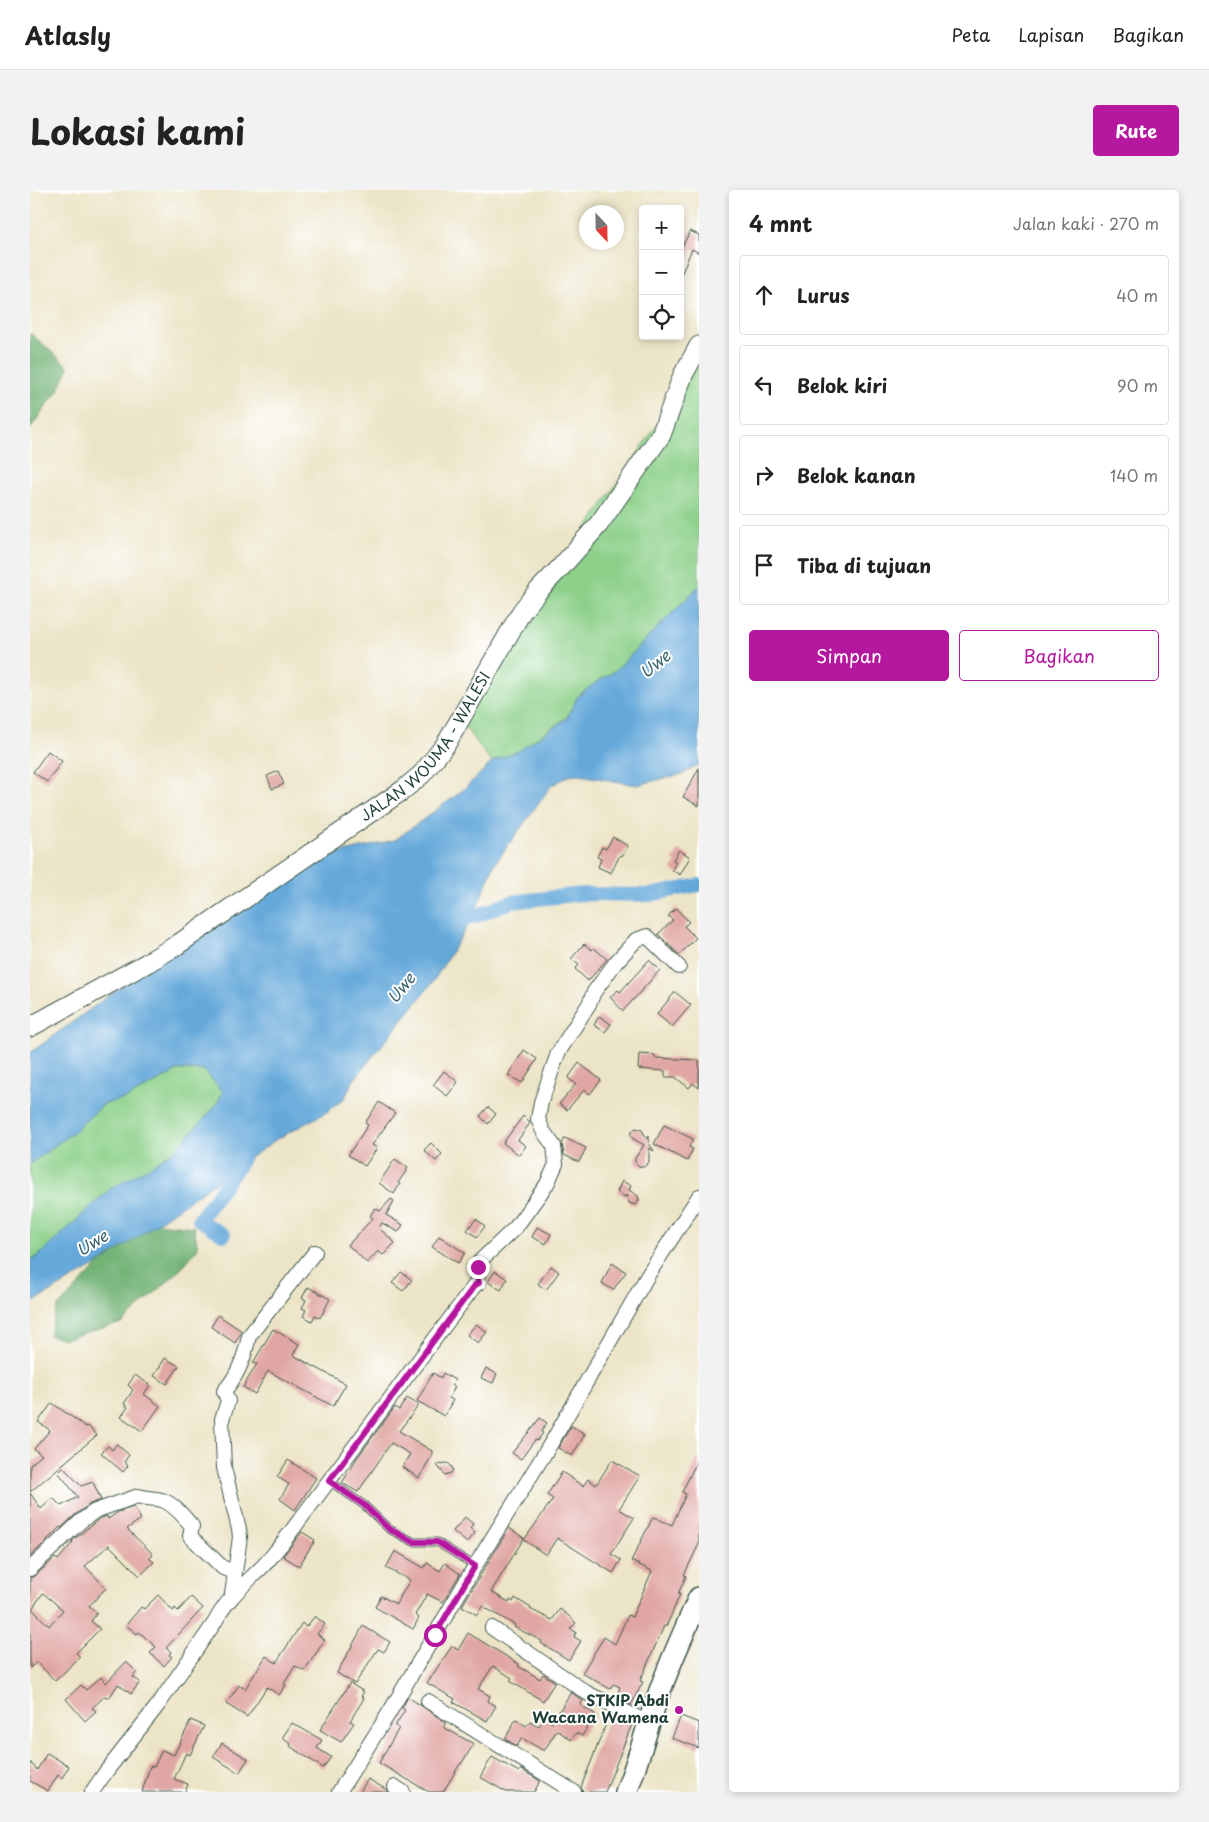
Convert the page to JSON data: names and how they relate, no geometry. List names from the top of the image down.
{
  "streets": {
    "street": ["JALAN WOUMA - WALESI"]
  },
  "water": ["Uwe"],
  "places": ["STKIP Abdi Wacana Wamena"],
  "north": "bottom",
  "page": {
    "header": "Atlasly",
    "nav": ["Peta", "Lapisan", "Bagikan"],
    "title": "Lokasi kami",
    "buttons": [
      "Rute",
      ["Simpan", "Bagikan"]
    ],
    "heading": ["4 mnt", "Jalan kaki · 270 m"],
    "map_buttons": ["+", "−"],
    "list": [
      ["Lurus", "40 m"],
      ["Belok kiri", "90 m"],
      ["Belok kanan", "140 m"],
      "Tiba di tujuan"
    ]
  }
}
